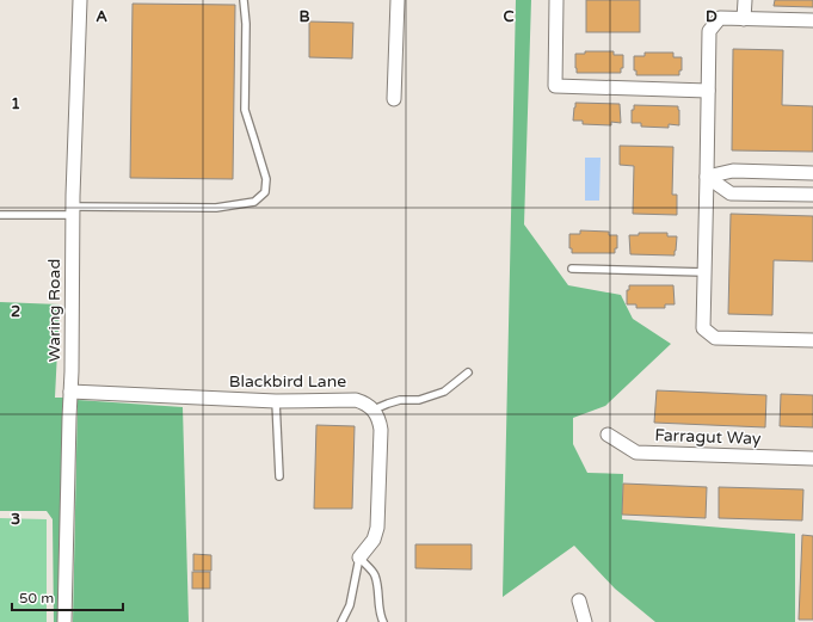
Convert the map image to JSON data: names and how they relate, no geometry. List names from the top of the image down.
{
  "streets": {
    "street": ["Waring Road", "Blackbird Lane", "Farragut Way"]
  },
  "crossings": [
    ["Waring Road", "Blackbird Lane"]
  ],
  "scale_bar": "50 m",
  "grid": {
    "columns": [
      "A",
      "B",
      "C",
      "D"
    ],
    "rows": ["1", "2", "3"]
  }
}
